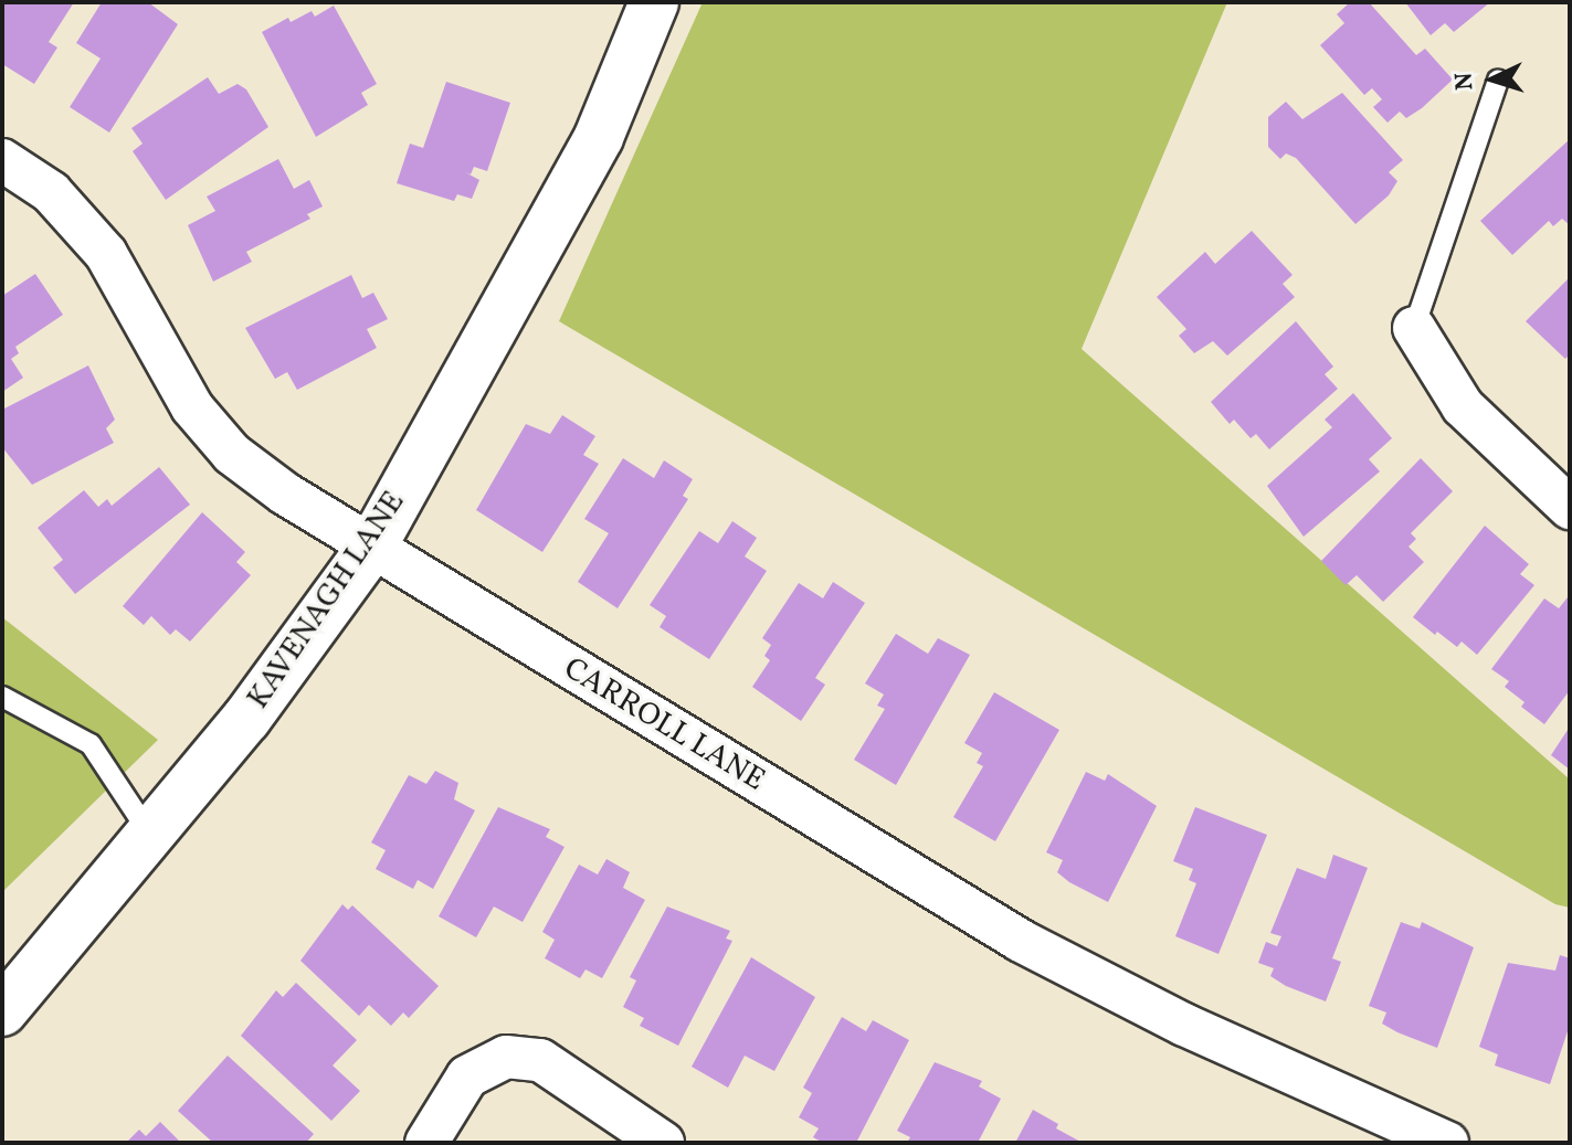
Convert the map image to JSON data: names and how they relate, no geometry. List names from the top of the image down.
{
  "streets": {
    "main road": ["KAVENAGH LANE"],
    "street": ["CARROLL LANE"]
  },
  "crossings": [
    ["KAVENAGH LANE", "CARROLL LANE"]
  ],
  "north": "left"
}
